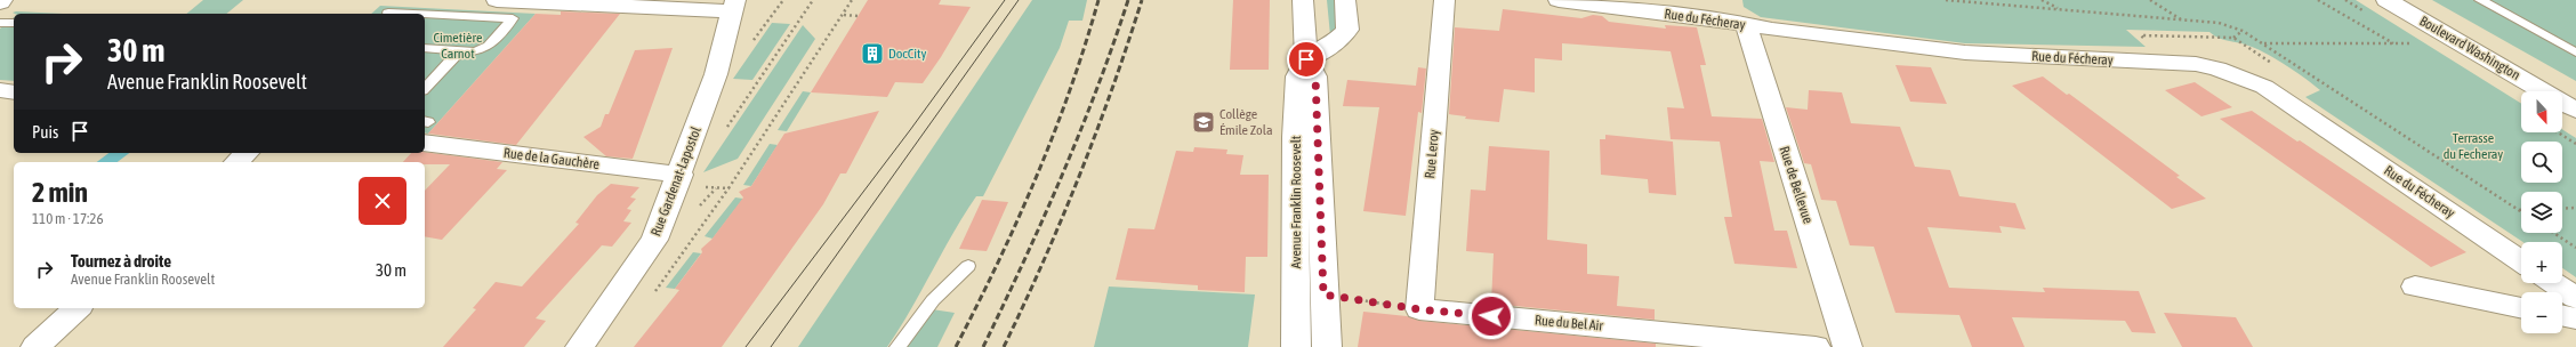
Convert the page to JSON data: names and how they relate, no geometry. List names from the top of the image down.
{
  "streets": {
    "street": [
      "Rue du Fécheray",
      "Boulevard Washington",
      "Rue Leroy",
      "Rue de la Gauchère",
      "Rue Gardenat-Lapostol",
      "Rue de Bellevue",
      "Avenue Franklin Roosevelt",
      "Rue du Bel Air"
    ]
  },
  "crossings": [
    ["Rue du Fécheray", "Rue de Bellevue"],
    ["Rue Leroy", "Rue du Bel Air"],
    ["Rue de la Gauchère", "Rue Gardenat-Lapostol"]
  ],
  "parks": ["Cimetière Carnot", "Terrasse du Fecheray"],
  "places": {
    "building": ["DocCity"],
    "school or university": ["Collège Émile Zola"]
  },
  "north": "bottom",
  "page": {
    "turn": ["30 m", "Avenue Franklin Roosevelt"],
    "map_buttons": ["+", "−"],
    "then": "Puis",
    "heading": ["2 min", "110 m · 17:26"],
    "list": [
      {
        "name": "Tournez à droite",
        "note": "Avenue Franklin Roosevelt",
        "value": "30 m"
      }
    ]
  }
}
